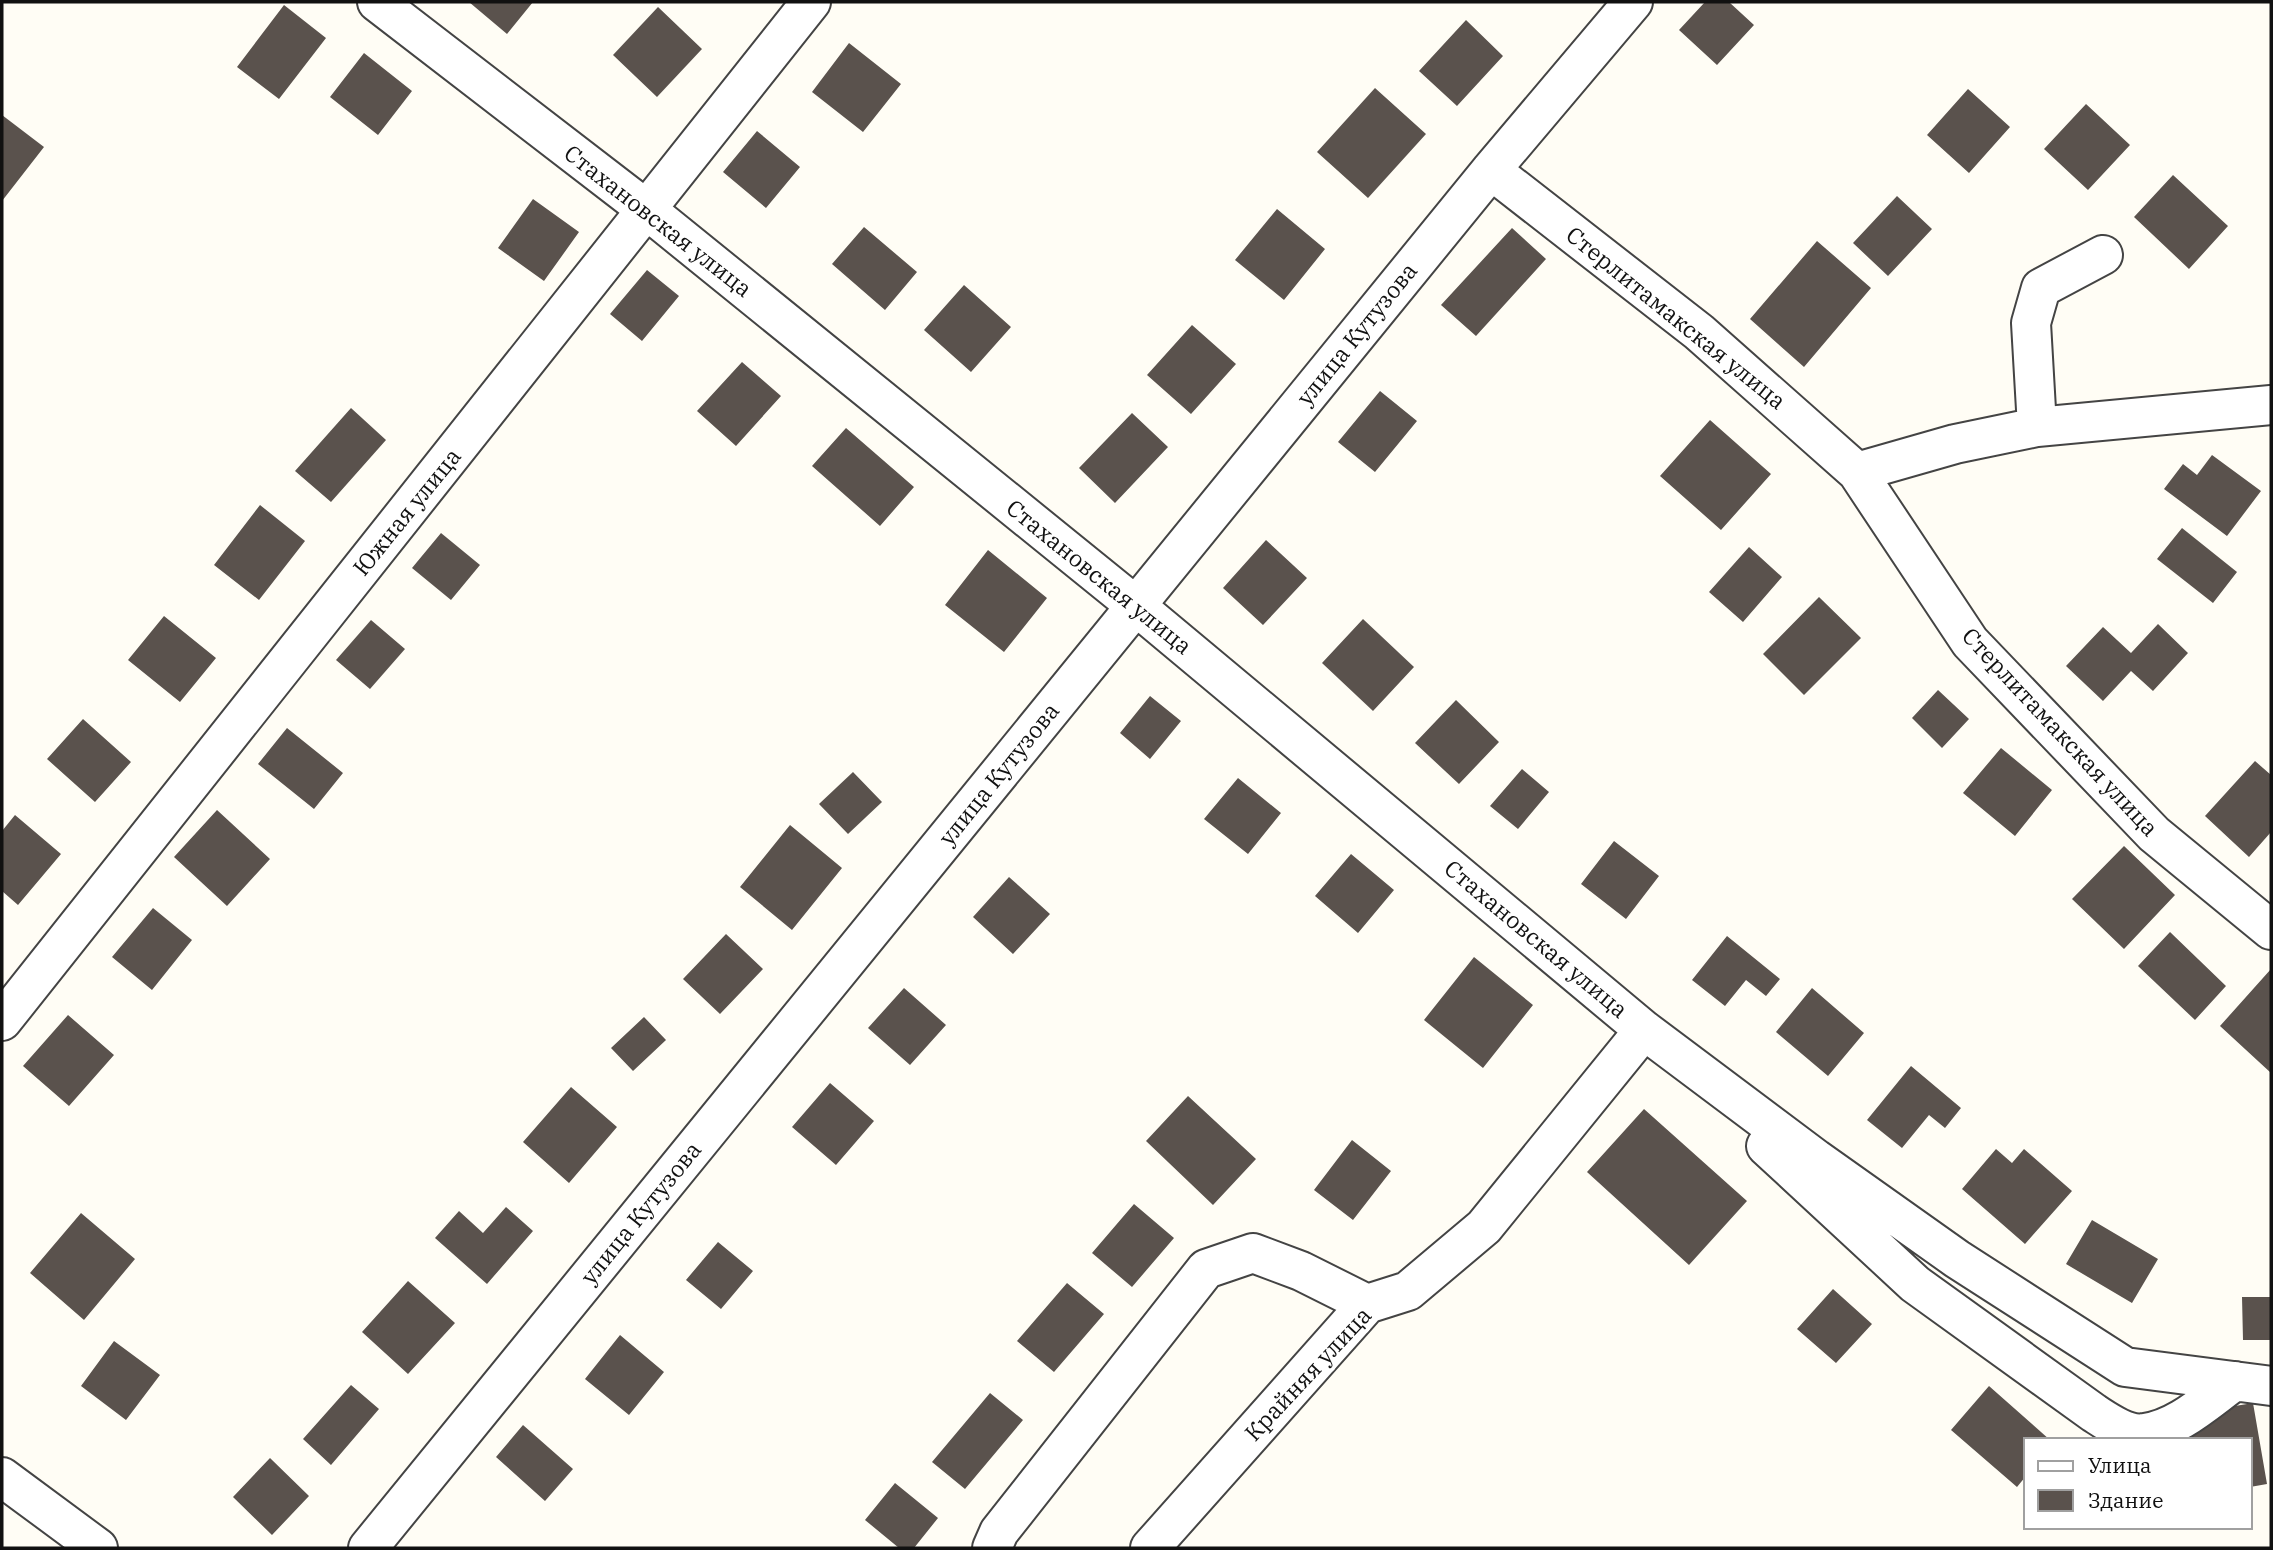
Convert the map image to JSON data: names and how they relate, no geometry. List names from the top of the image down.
{
  "streets": {
    "street": [
      "Стахановская улица",
      "Стерлитамакская улица",
      "улица Кутузова",
      "Южная улица",
      "Крайняя улица"
    ]
  },
  "crossings": [
    ["Стахановская улица", "улица Кутузова"],
    ["Стахановская улица", "Южная улица"],
    ["Стахановская улица", "Крайняя улица"],
    ["Стерлитамакская улица", "улица Кутузова"]
  ],
  "legend": ["Улица", "Здание"]
}
